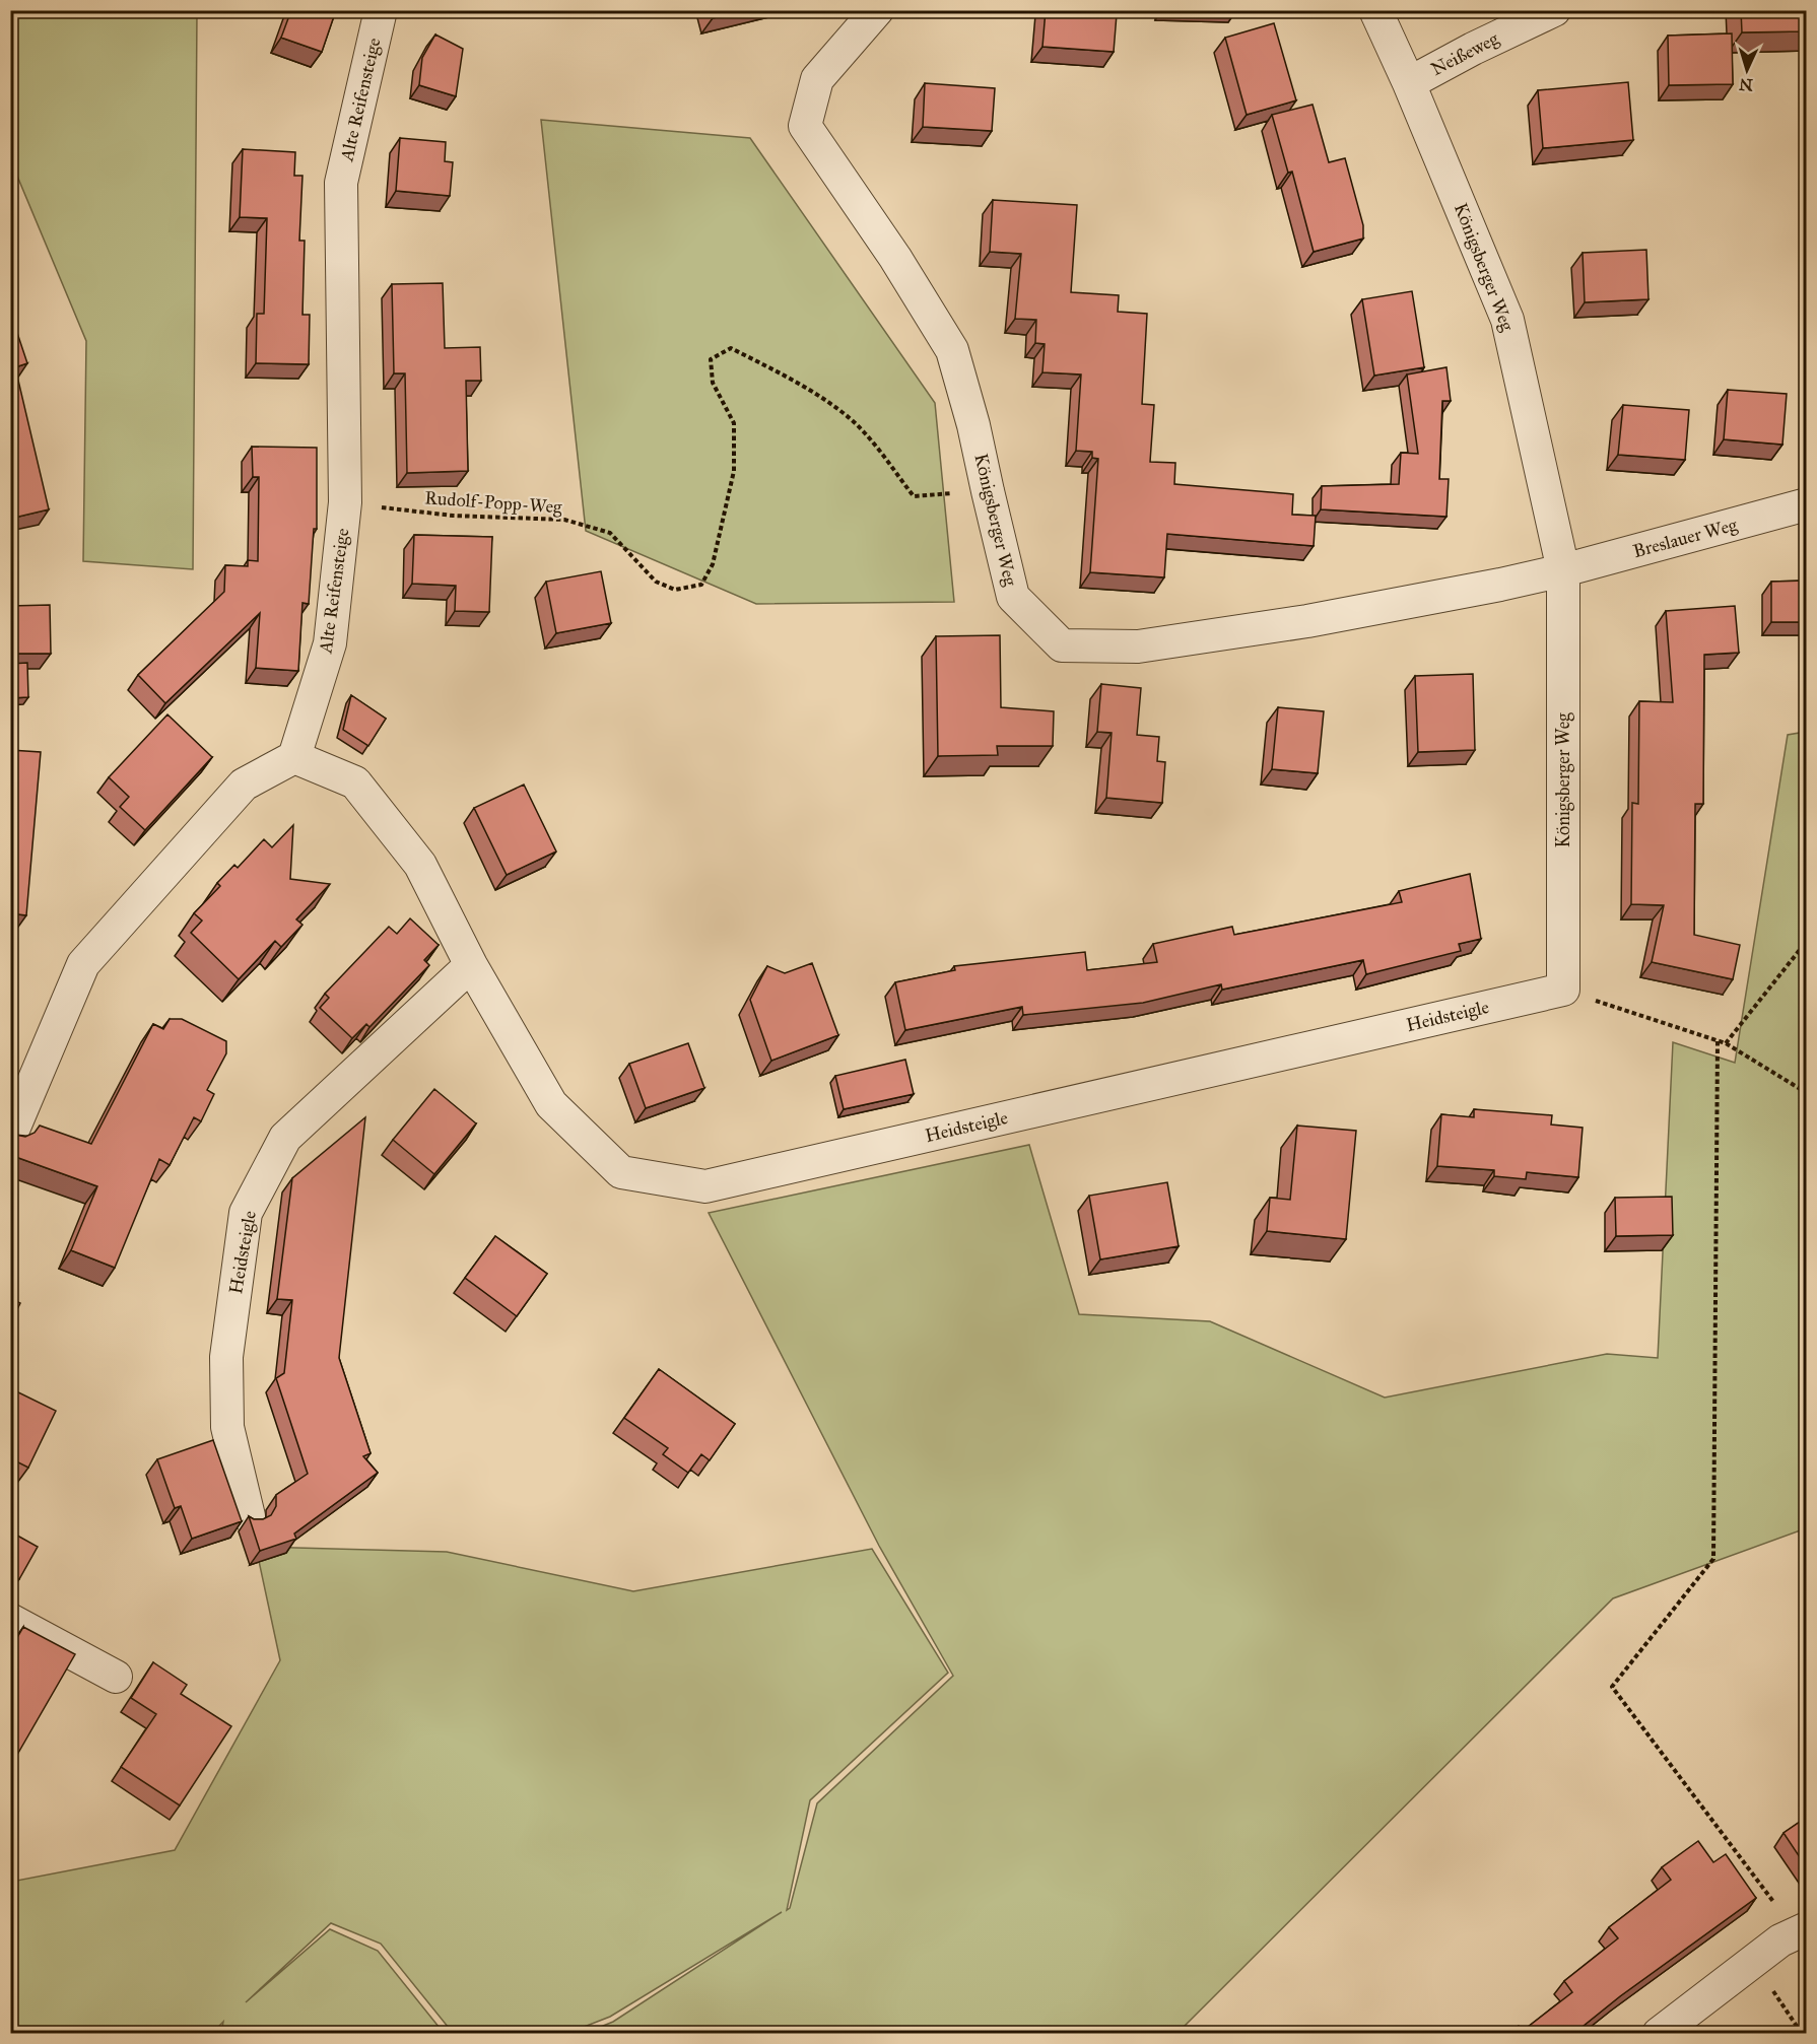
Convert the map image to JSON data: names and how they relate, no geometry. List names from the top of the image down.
{
  "streets": {
    "street": [
      "Neißeweg",
      "Alte Reifensteige",
      "Königsberger Weg",
      "Breslauer Weg",
      "Heidsteigle"
    ],
    "path": ["Rudolf-Popp-Weg"]
  },
  "crossings": [
    ["Neißeweg", "Königsberger Weg"],
    ["Alte Reifensteige", "Rudolf-Popp-Weg"],
    ["Alte Reifensteige", "Heidsteigle"],
    ["Königsberger Weg", "Rudolf-Popp-Weg"],
    ["Königsberger Weg", "Breslauer Weg"],
    ["Königsberger Weg", "Heidsteigle"]
  ],
  "north": "bottom"
}
